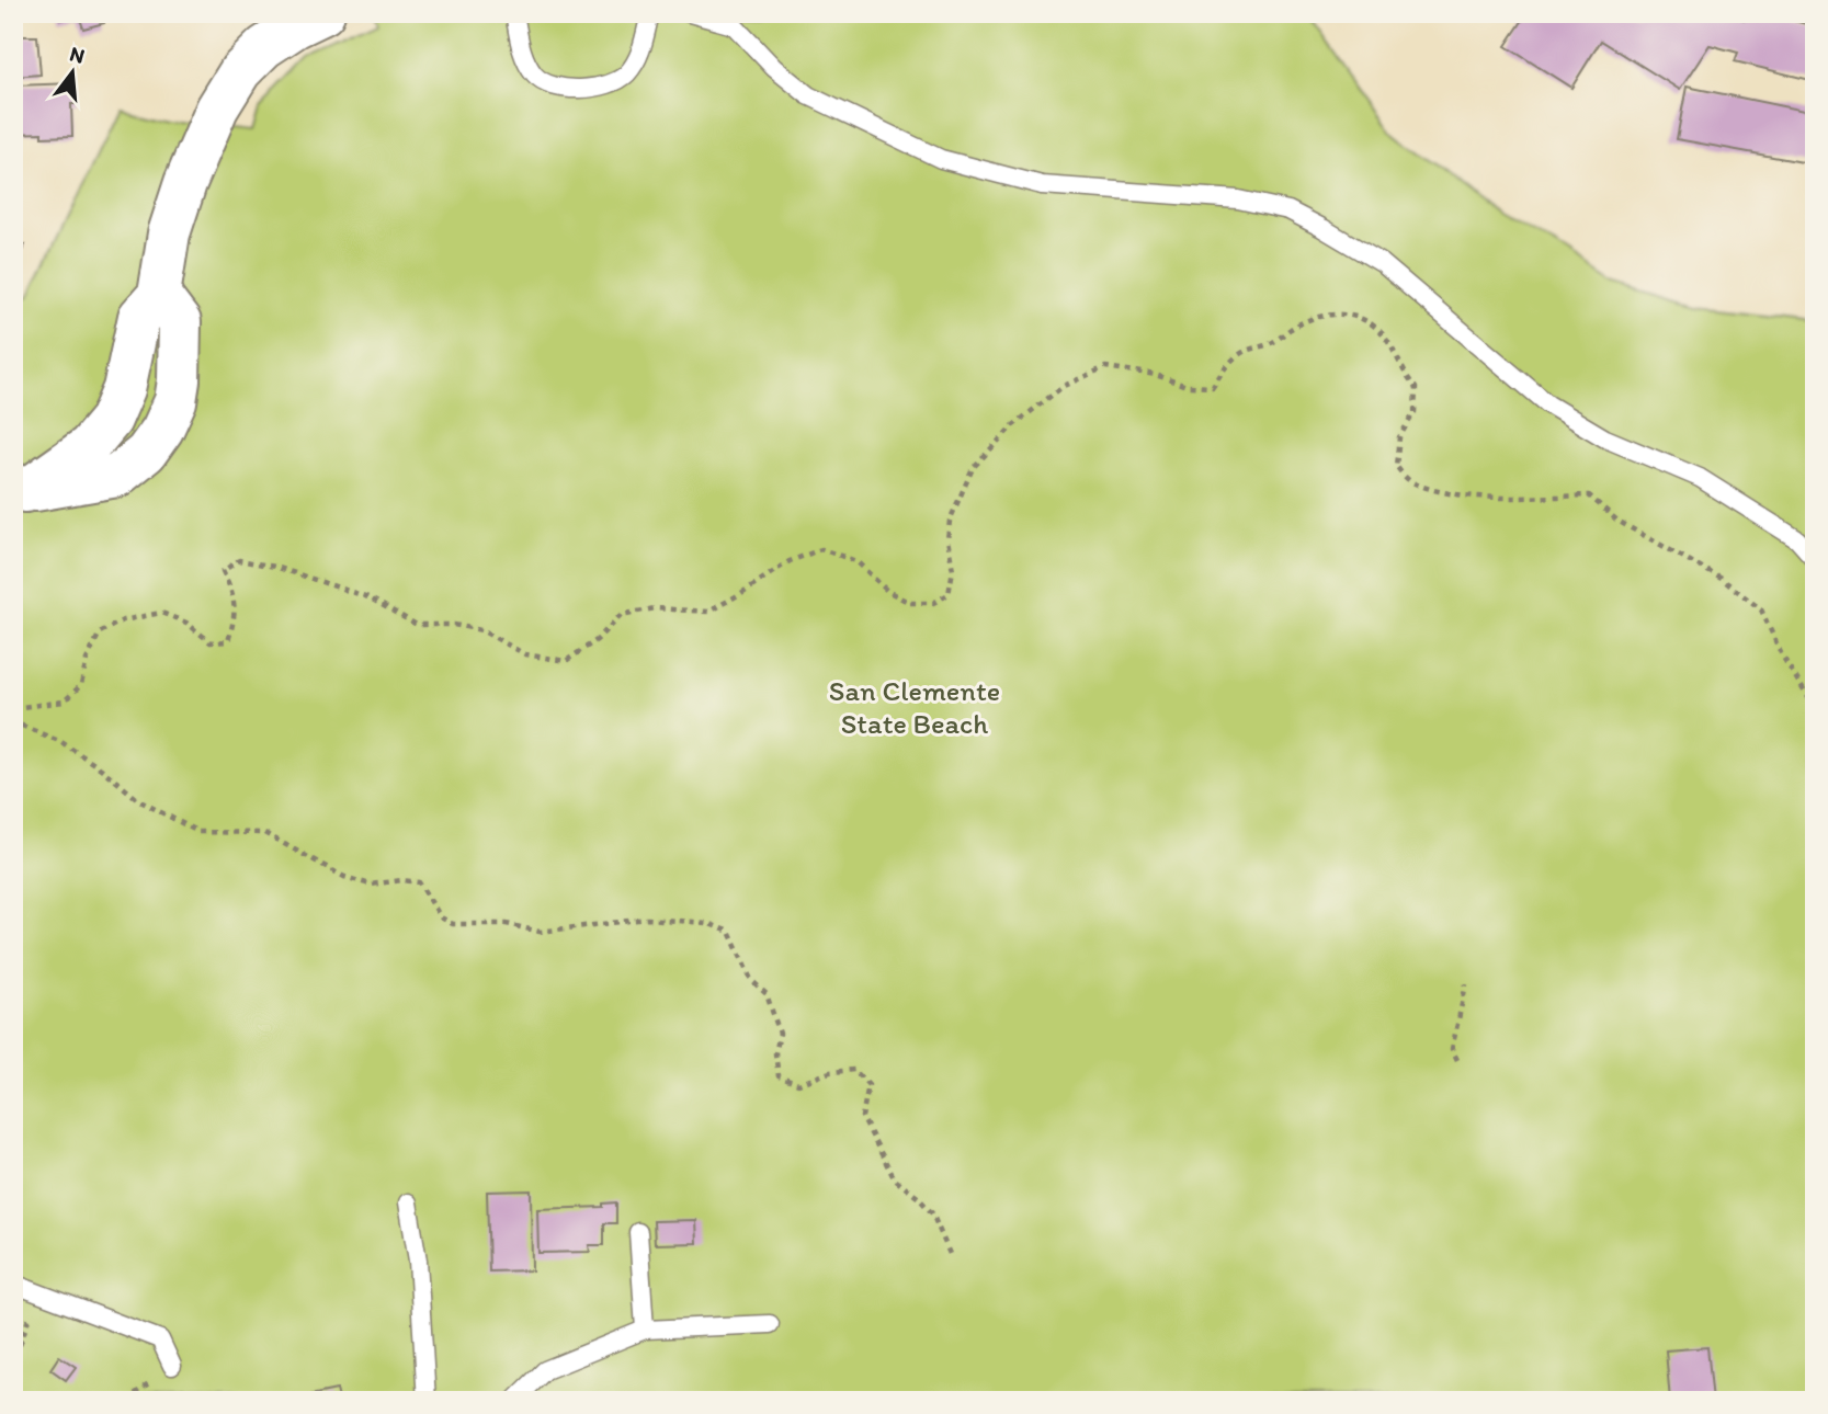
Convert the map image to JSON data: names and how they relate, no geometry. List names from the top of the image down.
{
  "parks": ["San Clemente State Beach"],
  "north": "top"
}
